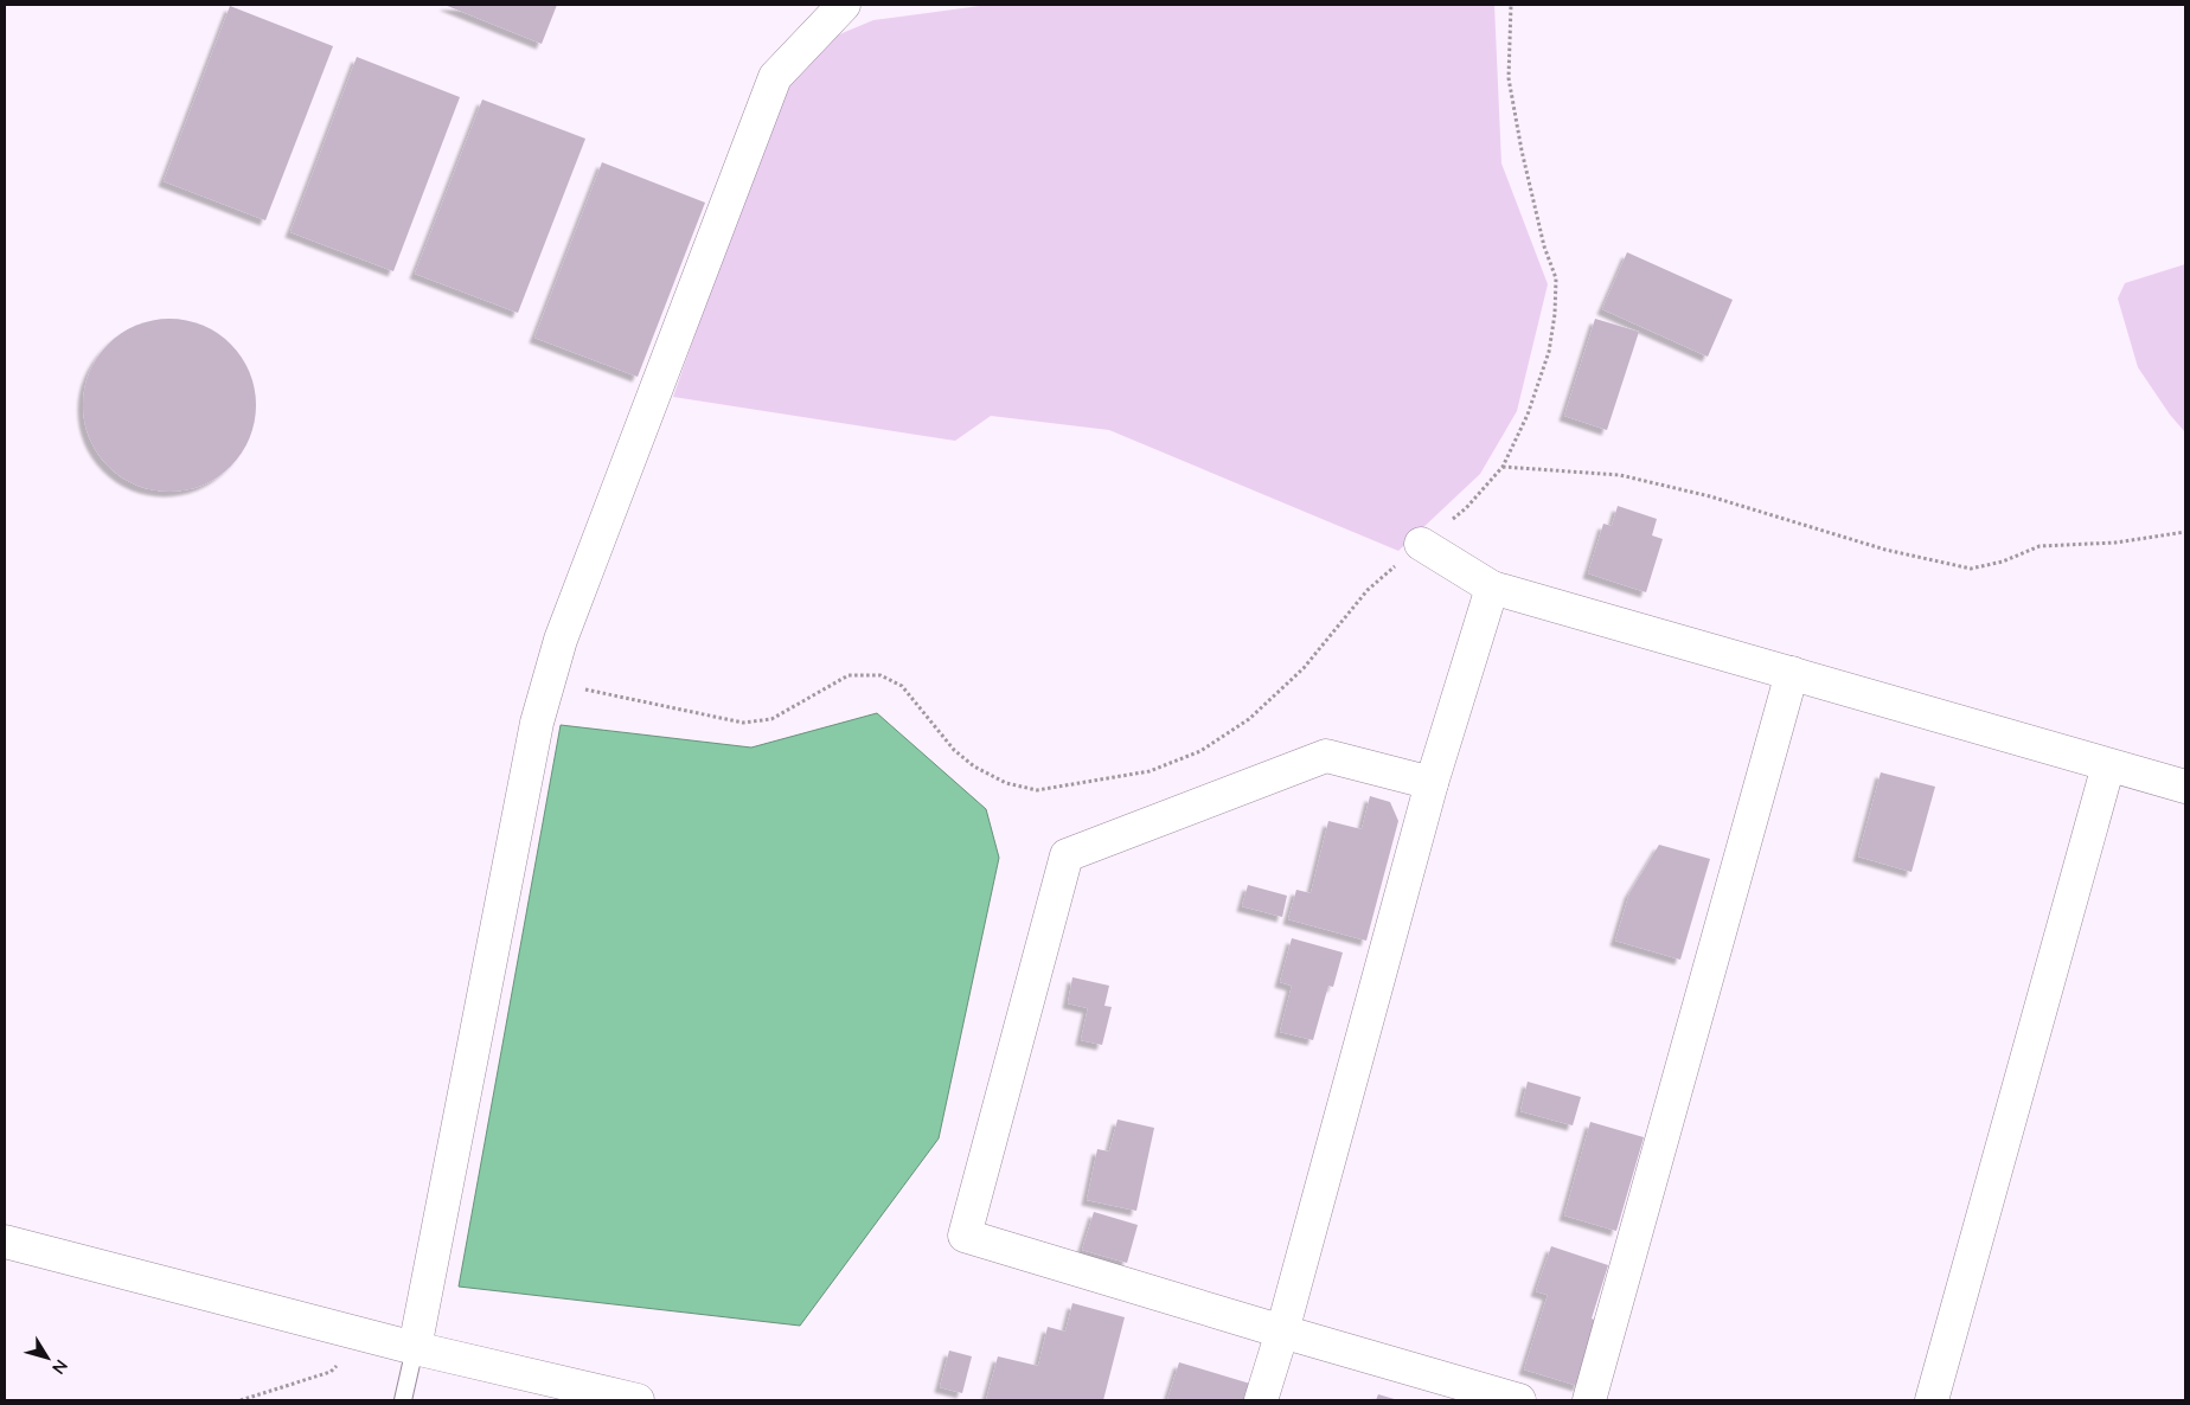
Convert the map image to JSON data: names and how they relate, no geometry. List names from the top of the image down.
{
  "north": "bottom right"
}
